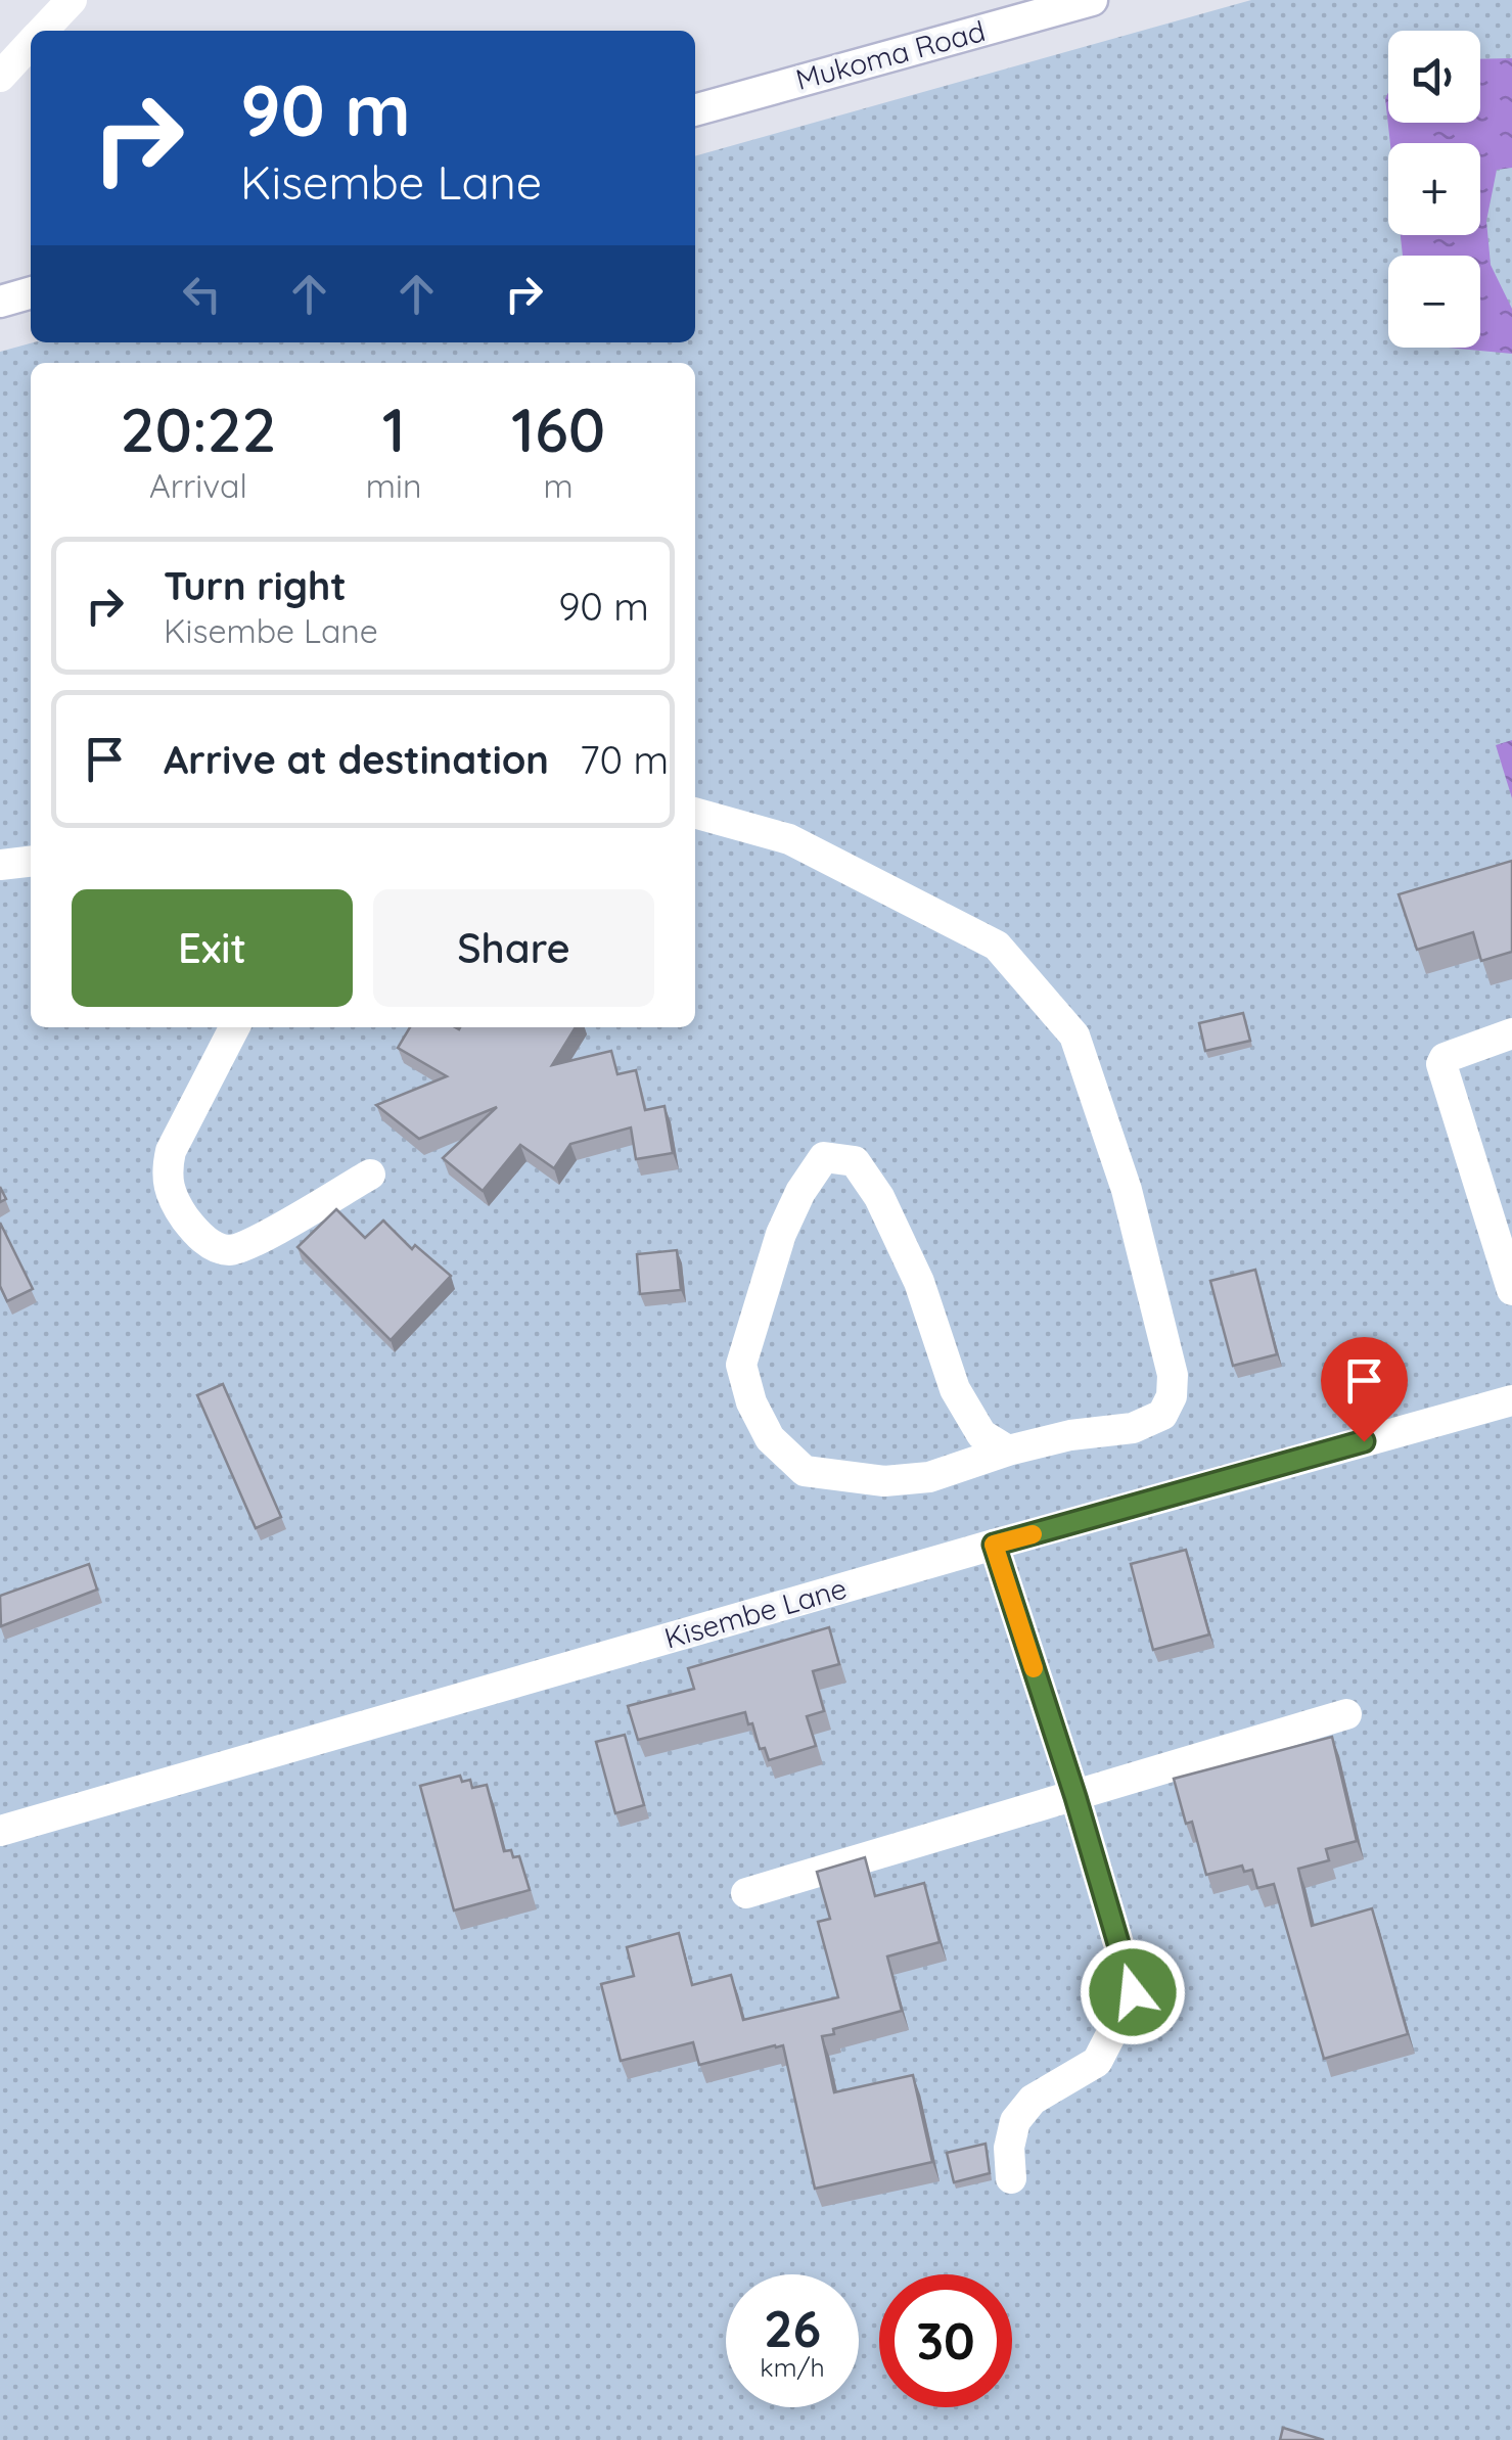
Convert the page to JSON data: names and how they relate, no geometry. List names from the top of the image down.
{
  "streets": {
    "street": ["Mukoma Road", "Kisembe Lane"]
  },
  "page": {
    "map_buttons": ["+", "−"],
    "turn": ["90 m", "Kisembe Lane"],
    "eta": [
      "20:22",
      "Arrival",
      "1",
      "min",
      "160",
      "m"
    ],
    "list": [
      {
        "name": "Turn right",
        "note": "Kisembe Lane",
        "value": "90 m"
      },
      {
        "name": "Arrive at destination",
        "value": "70 m"
      }
    ],
    "buttons": ["Exit", "Share"],
    "speed": "26 km/h",
    "limit": "30"
  }
}
